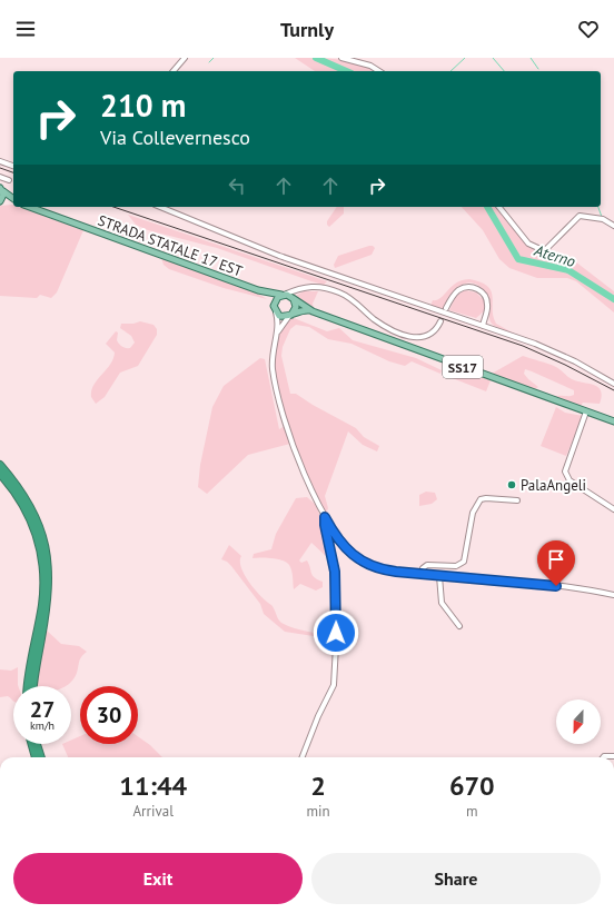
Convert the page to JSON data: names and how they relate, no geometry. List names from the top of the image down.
{
  "streets": {
    "main road": ["STRADA STATALE 17 EST", "SS17"]
  },
  "crossings": [
    ["STRADA STATALE 17 EST", "SS17"]
  ],
  "water": ["Aterno"],
  "places": ["PalaAngeli"],
  "north": "bottom",
  "page": {
    "header": "Turnly",
    "turn": ["210 m", "Via Collevernesco"],
    "speed": "27 km/h",
    "limit": "30",
    "eta": [
      "11:44",
      "Arrival",
      "2",
      "min",
      "670",
      "m"
    ],
    "buttons": ["Exit", "Share"]
  }
}
